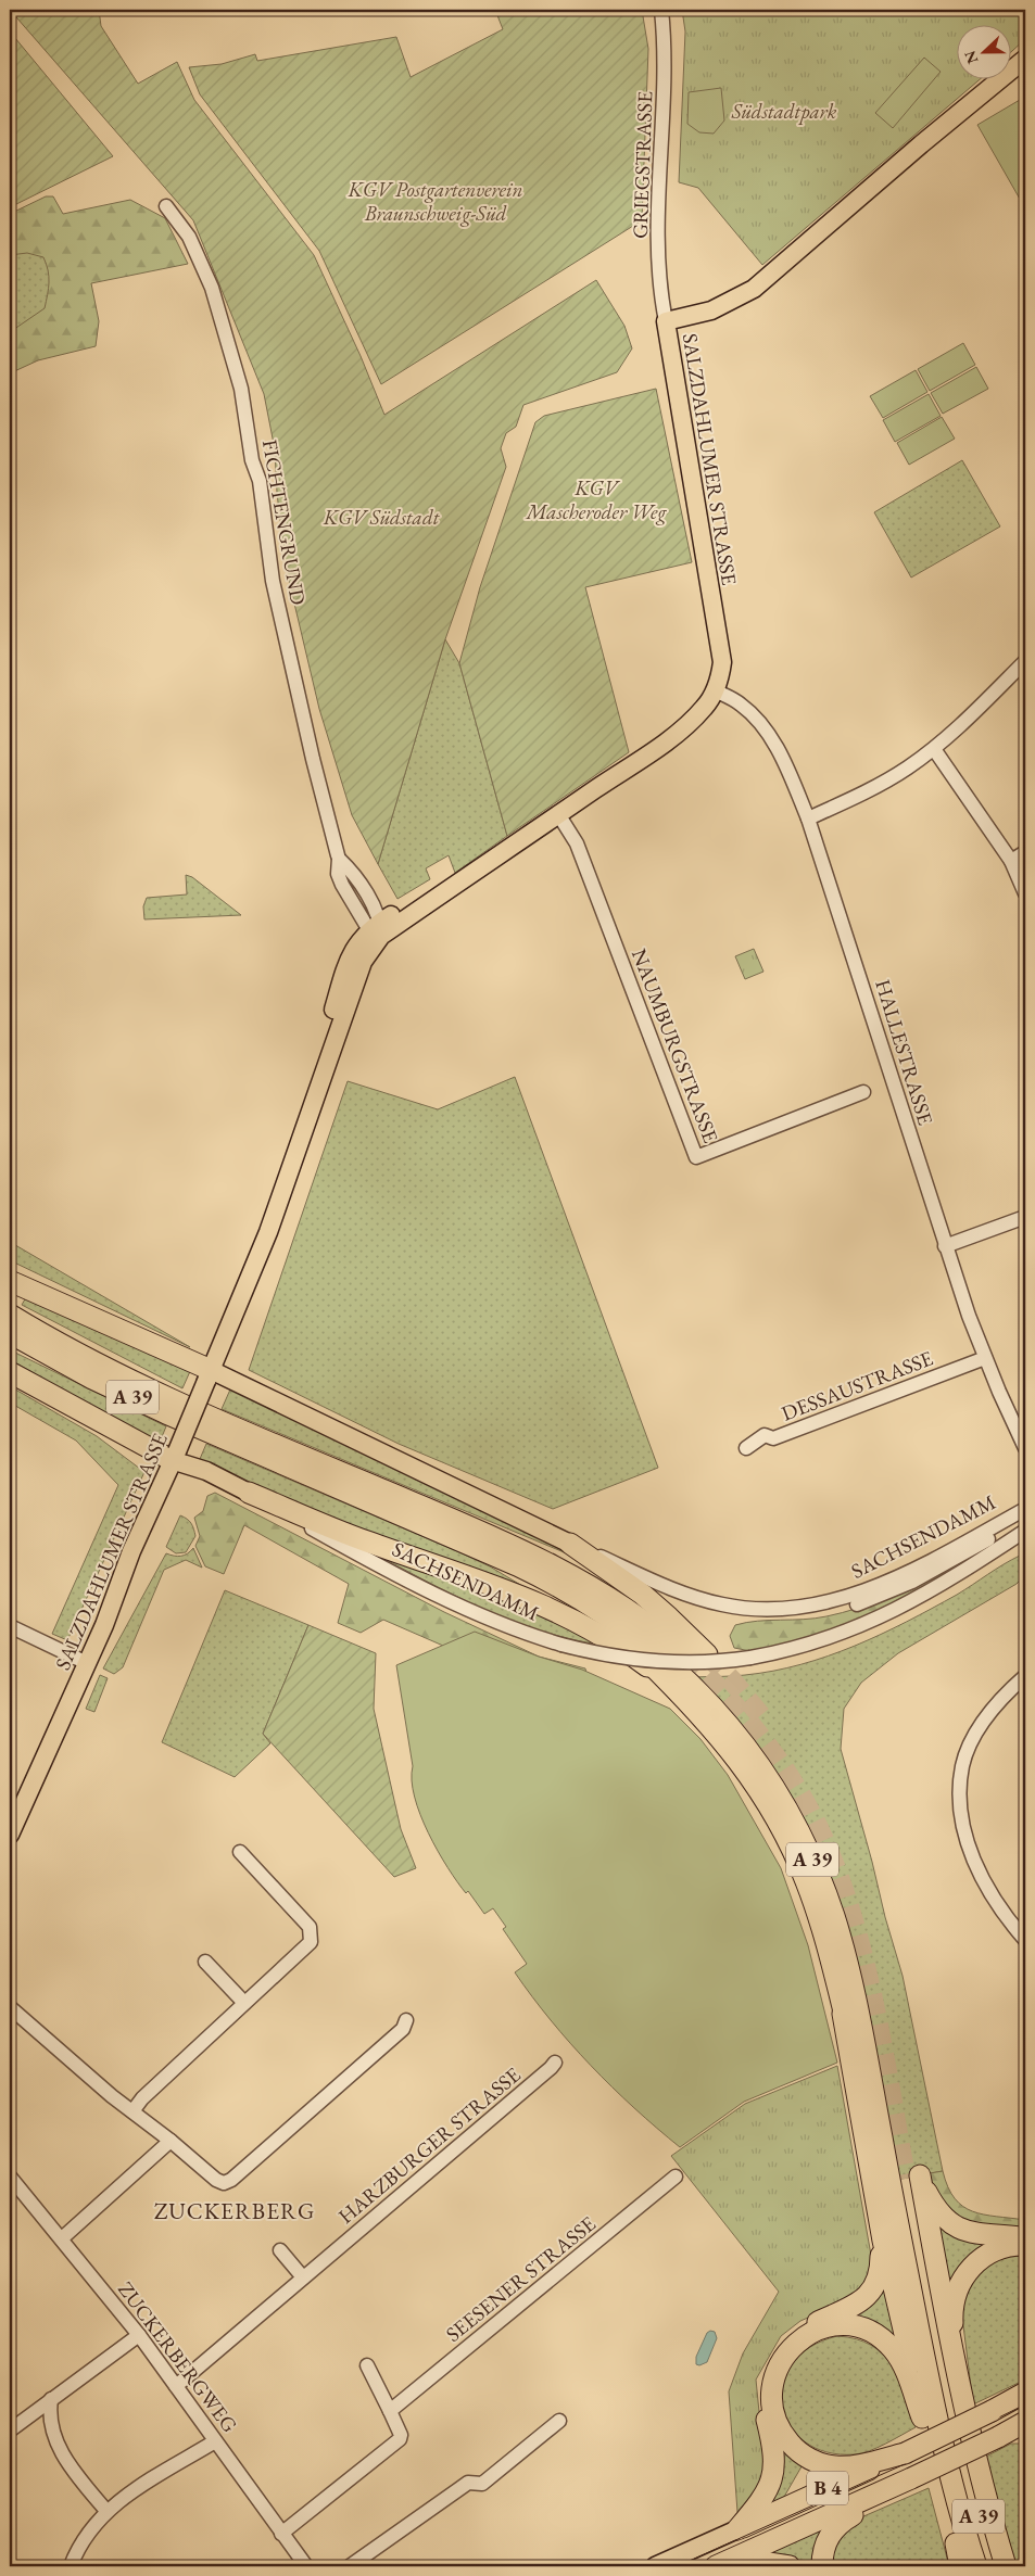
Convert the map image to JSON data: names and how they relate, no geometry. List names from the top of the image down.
{
  "streets": {
    "highway": ["A 39", "B 4"],
    "main road": ["SALZDAHLUMER STRASSE", "SACHSENDAMM"],
    "street": [
      "GRIEGSTRASSE",
      "FICHTENGRUND",
      "NAUMBURGSTRASSE",
      "HALLESTRASSE",
      "DESSAUSTRASSE",
      "HARZBURGER STRASSE",
      "SEESENER STRASSE",
      "ZUCKERBERGWEG"
    ]
  },
  "crossings": [
    ["GRIEGSTRASSE", "SALZDAHLUMER STRASSE"],
    ["SALZDAHLUMER STRASSE", "NAUMBURGSTRASSE"],
    ["SALZDAHLUMER STRASSE", "HALLESTRASSE"],
    ["SALZDAHLUMER STRASSE", "SACHSENDAMM"],
    ["HALLESTRASSE", "DESSAUSTRASSE"],
    ["HARZBURGER STRASSE", "ZUCKERBERGWEG"]
  ],
  "districts": ["ZUCKERBERG"],
  "parks": [
    "Südstadtpark",
    "KGV Postgartenverein Braunschweig-Süd",
    "KGV Mascheroder Weg",
    "KGV Südstadt"
  ],
  "north": "left"
}
